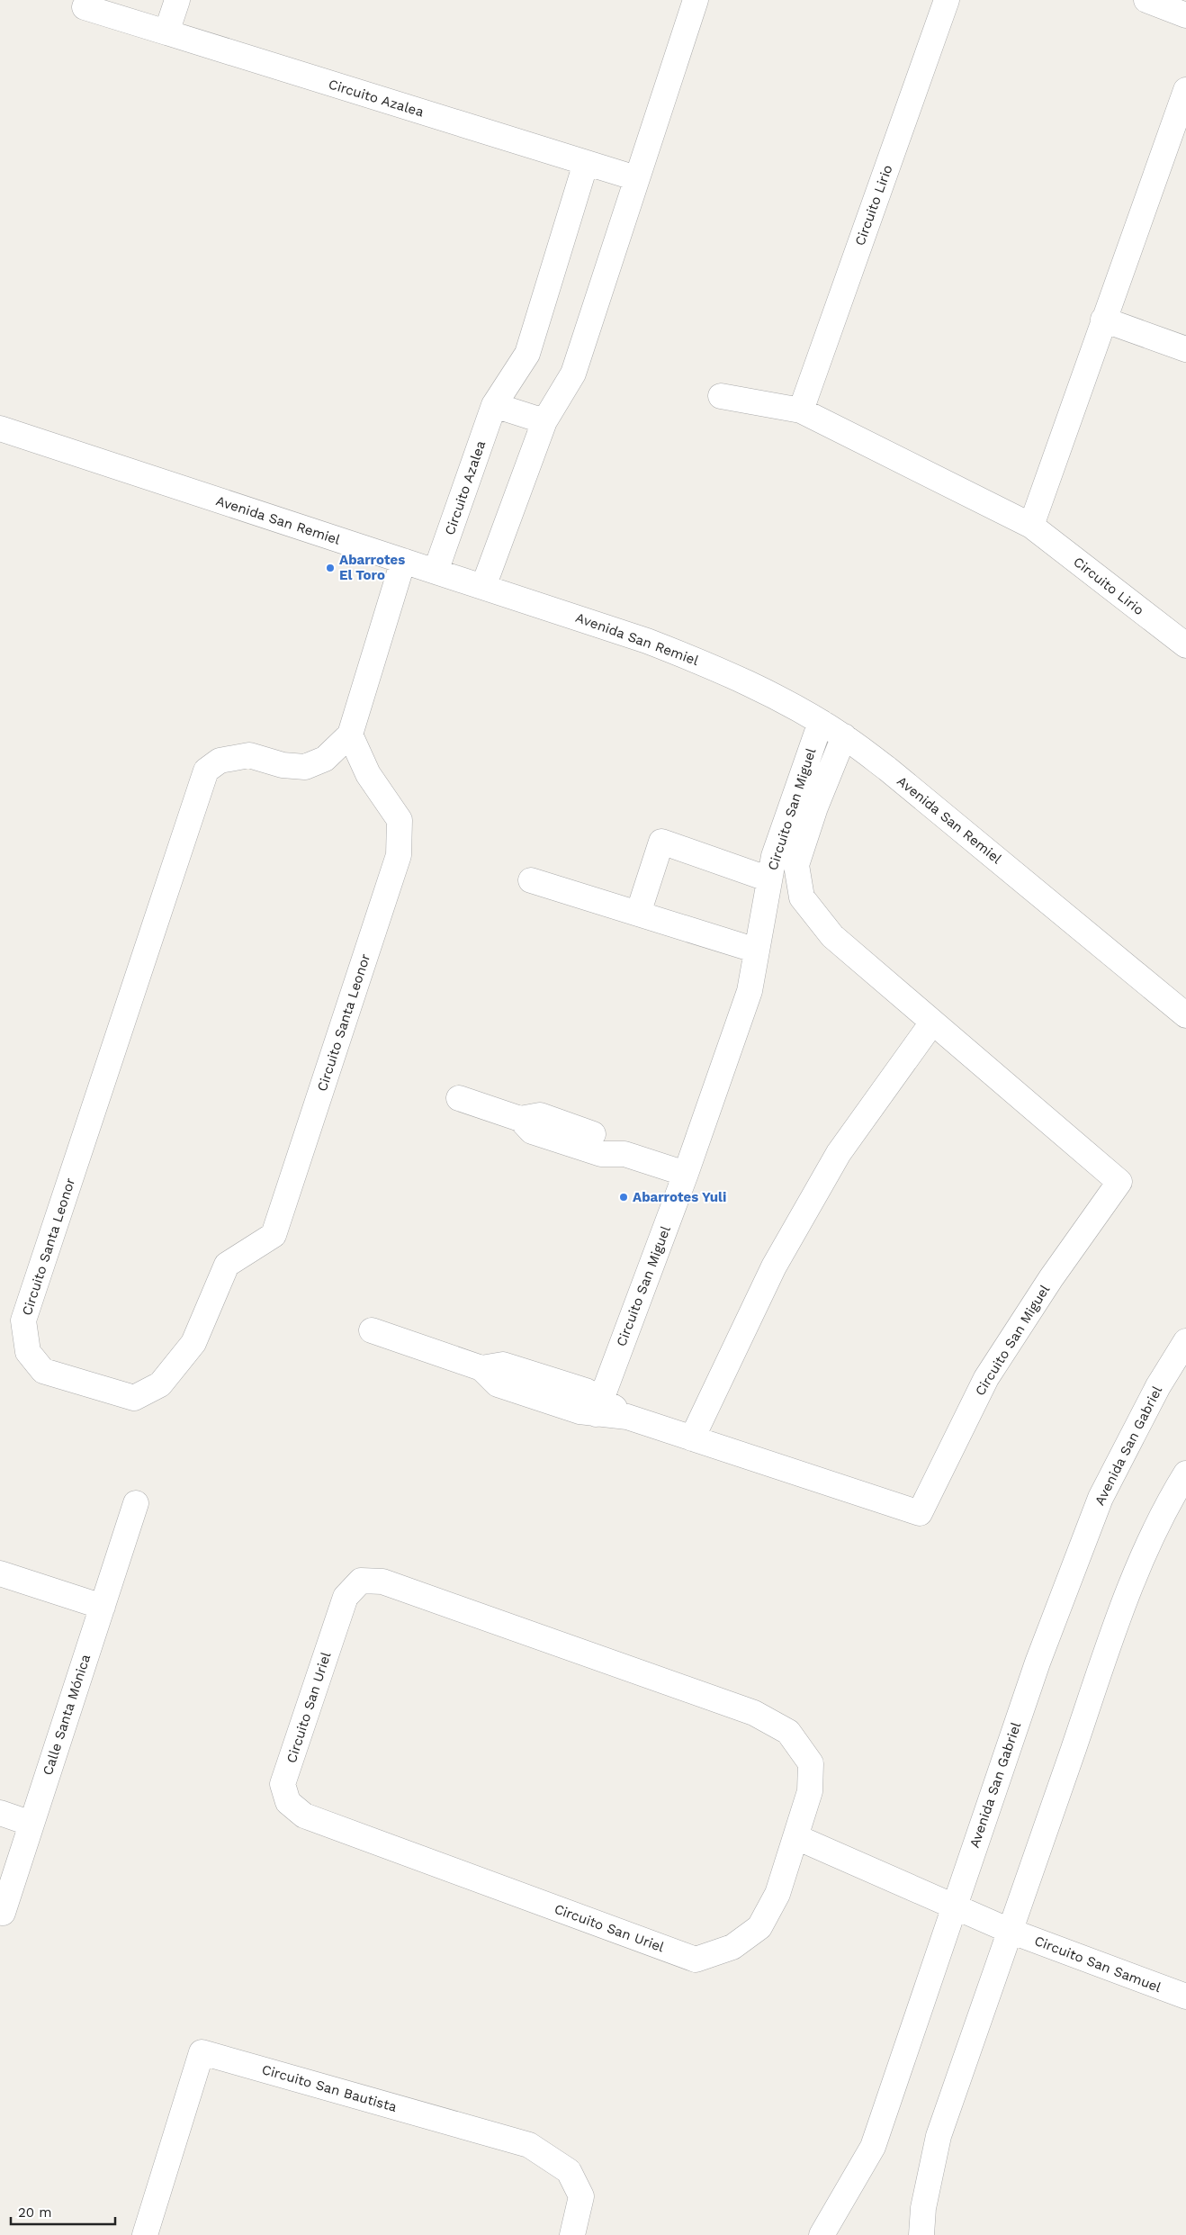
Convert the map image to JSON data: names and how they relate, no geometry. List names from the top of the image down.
{
  "streets": {
    "street": [
      "Circuito Azalea",
      "Circuito Lirio",
      "Avenida San Remiel",
      "Circuito San Miguel",
      "Circuito Santa Leonor",
      "Avenida San Gabriel",
      "Circuito San Uriel",
      "Calle Santa Mónica",
      "Circuito San Samuel",
      "Circuito San Bautista"
    ]
  },
  "crossings": [
    ["Circuito Azalea", "Avenida San Remiel"],
    ["Avenida San Remiel", "Circuito San Miguel"],
    ["Avenida San Remiel", "Circuito Santa Leonor"]
  ],
  "places": ["Abarrotes El Toro", "Abarrotes Yuli"],
  "scale_bar": "20 m"
}
